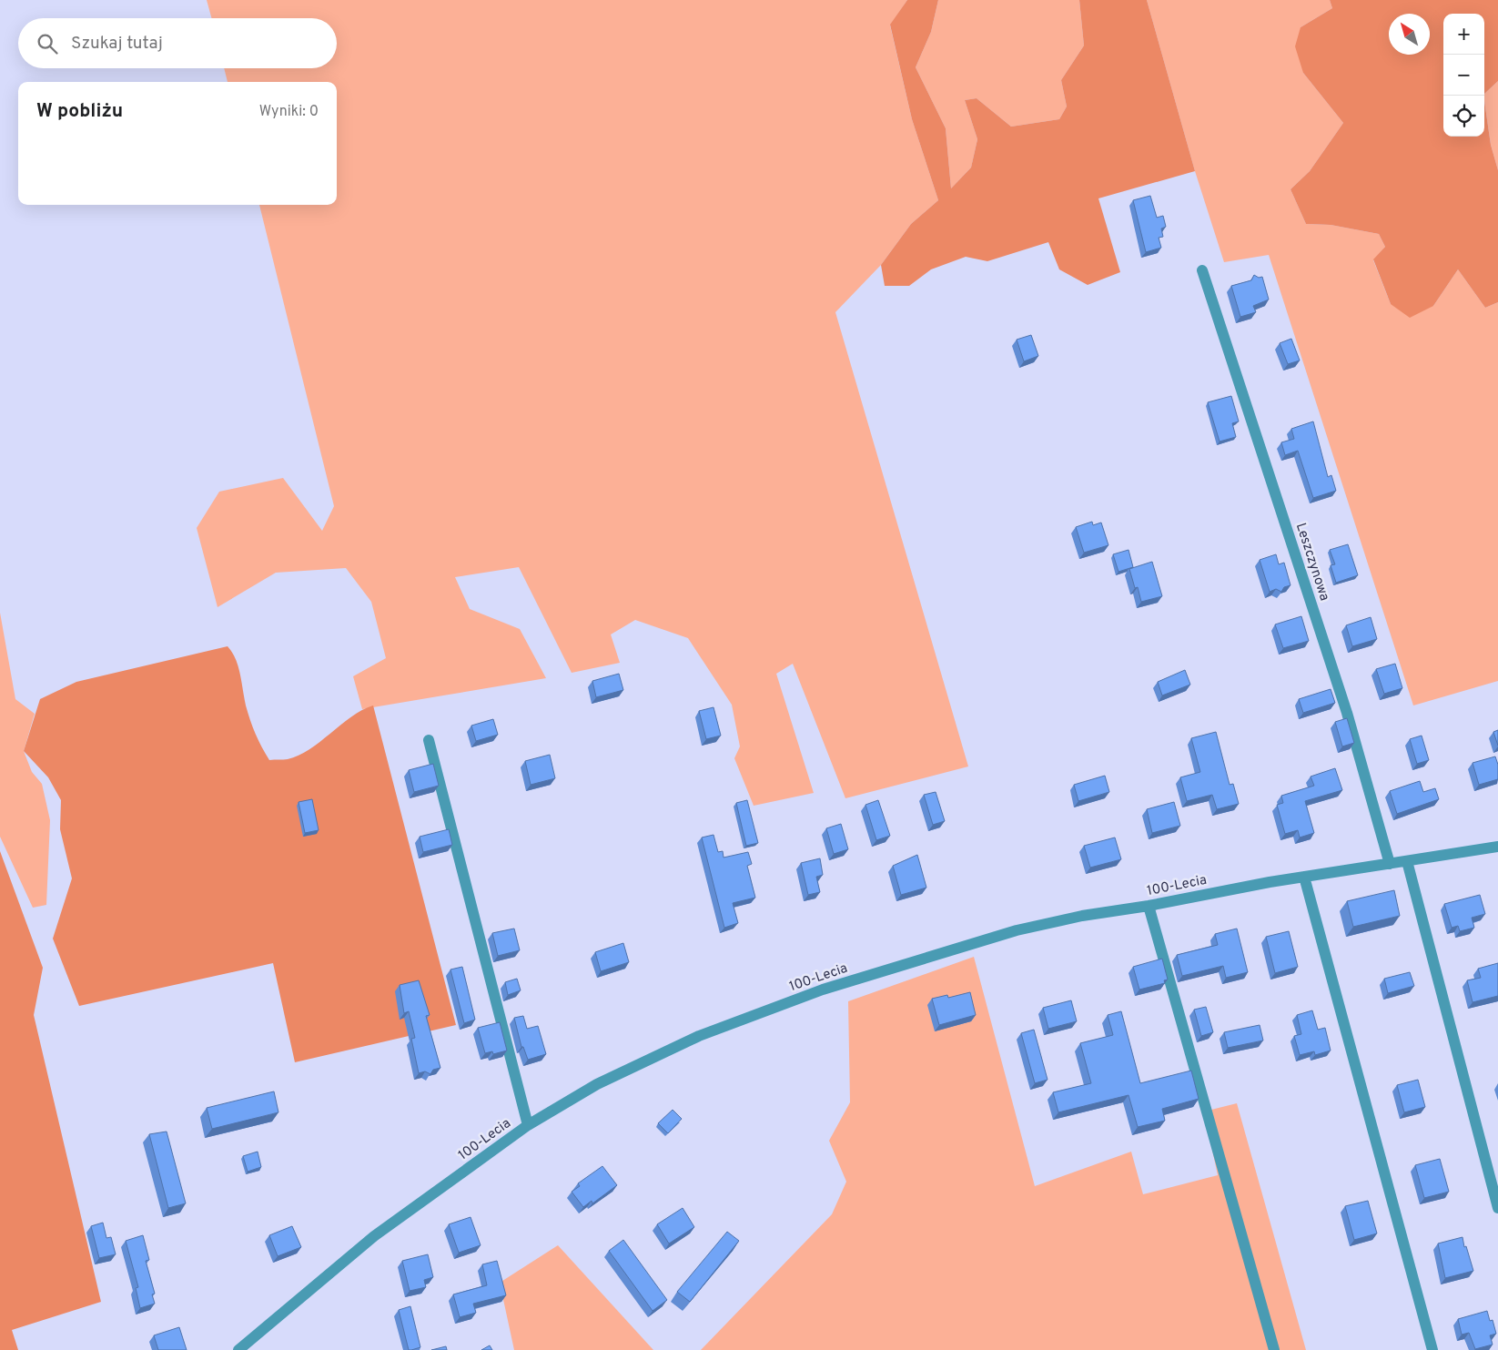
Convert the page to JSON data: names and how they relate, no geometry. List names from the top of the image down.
{
  "streets": {
    "street": ["Leszczynowa", "100-Lecia"]
  },
  "crossings": [
    ["Leszczynowa", "100-Lecia"]
  ],
  "north": "top left",
  "page": {
    "map_buttons": ["+", "−"],
    "search": "Szukaj tutaj",
    "heading": ["W pobliżu", "Wyniki: 0"]
  }
}
